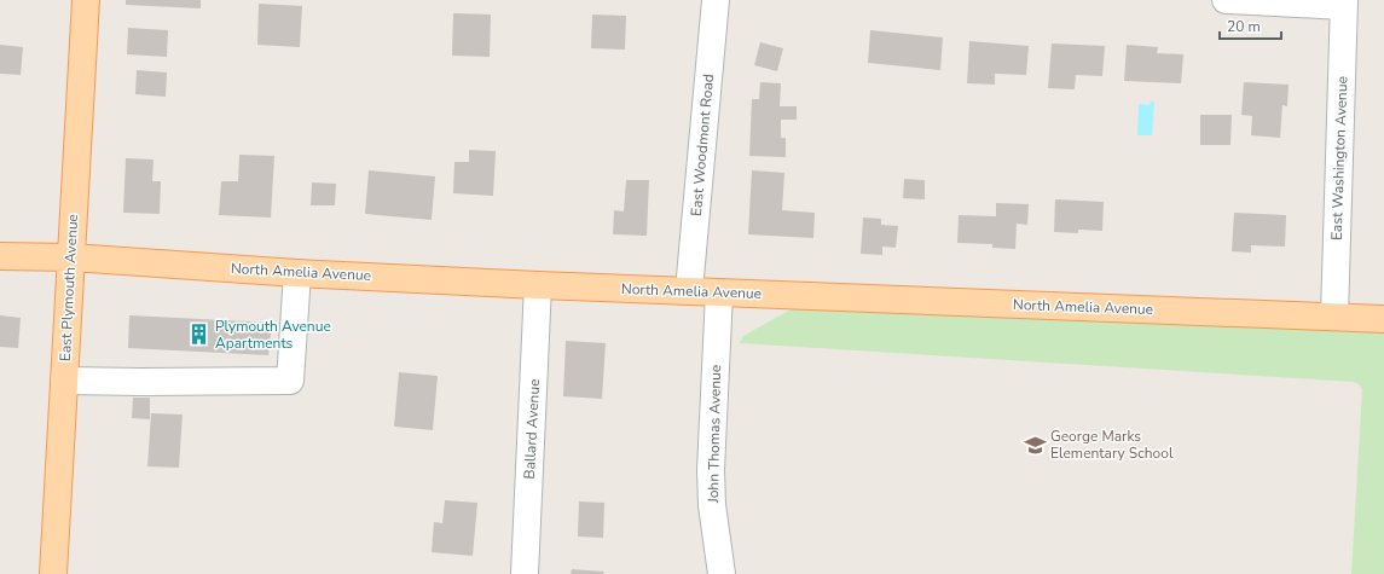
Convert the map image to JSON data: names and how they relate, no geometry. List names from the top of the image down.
{
  "streets": {
    "main road": ["North Amelia Avenue", "East Plymouth Avenue"],
    "street": [
      "East Woodmont Road",
      "East Washington Avenue",
      "Ballard Avenue",
      "John Thomas Avenue"
    ]
  },
  "crossings": [
    ["East Woodmont Road", "North Amelia Avenue"],
    ["East Washington Avenue", "North Amelia Avenue"],
    ["North Amelia Avenue", "East Plymouth Avenue"],
    ["North Amelia Avenue", "Ballard Avenue"],
    ["North Amelia Avenue", "John Thomas Avenue"]
  ],
  "places": {
    "building": ["Plymouth Avenue Apartments"],
    "school or university": ["George Marks Elementary School"]
  },
  "scale_bar": "20 m"
}
